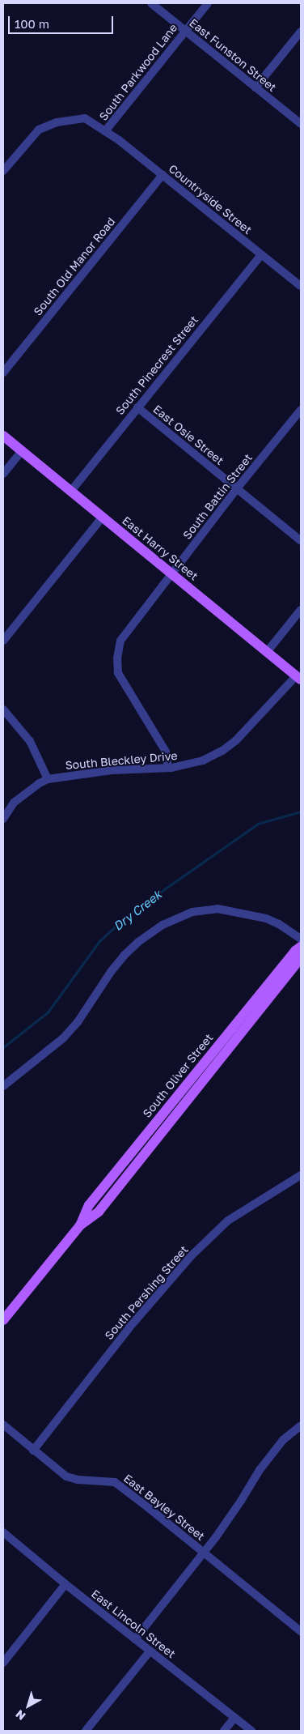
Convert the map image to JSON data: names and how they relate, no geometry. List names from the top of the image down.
{
  "streets": {
    "main road": ["East Harry Street", "South Oliver Street"],
    "street": [
      "East Funston Street",
      "South Parkwood Lane",
      "Countryside Street",
      "South Old Manor Road",
      "South Pinecrest Street",
      "East Osie Street",
      "South Battin Street",
      "South Bleckley Drive",
      "South Pershing Street",
      "East Bayley Street",
      "East Lincoln Street"
    ]
  },
  "crossings": [
    ["East Funston Street", "South Parkwood Lane"],
    ["South Parkwood Lane", "Countryside Street"],
    ["Countryside Street", "South Old Manor Road"],
    ["Countryside Street", "South Pinecrest Street"],
    ["South Pinecrest Street", "East Osie Street"],
    ["South Pinecrest Street", "East Harry Street"],
    ["East Osie Street", "South Battin Street"],
    ["South Battin Street", "East Harry Street"],
    ["South Battin Street", "South Bleckley Drive"],
    ["East Harry Street", "South Bleckley Drive"],
    ["South Pershing Street", "East Bayley Street"]
  ],
  "water": ["Dry Creek"],
  "scale_bar": "100 m",
  "north": "bottom left"
}
